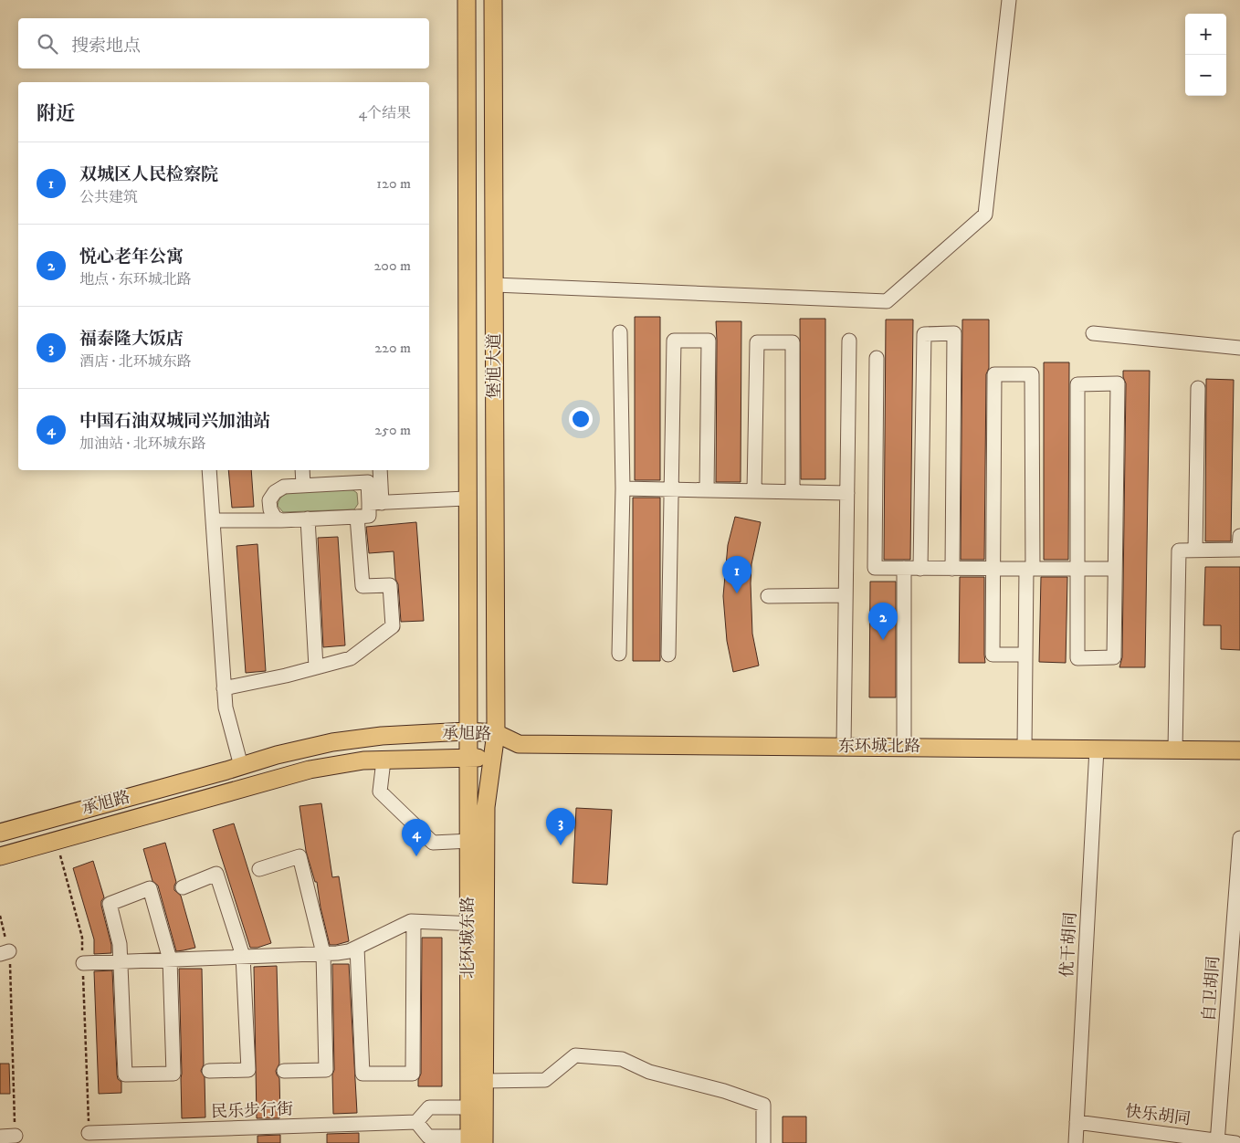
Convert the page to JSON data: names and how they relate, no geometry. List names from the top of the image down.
{
  "streets": {
    "main road": [
      "堡旭大道",
      "承旭路",
      "东环城北路",
      "北环城东路"
    ],
    "street": [
      "优干胡同",
      "自卫胡同",
      "民乐步行街",
      "快乐胡同"
    ]
  },
  "crossings": [
    ["堡旭大道", "承旭路"],
    ["堡旭大道", "北环城东路"],
    ["承旭路", "东环城北路"],
    ["承旭路", "北环城东路"],
    ["东环城北路", "优干胡同"],
    ["优干胡同", "快乐胡同"],
    ["自卫胡同", "快乐胡同"]
  ],
  "page": {
    "map_buttons": ["+", "−"],
    "search": "搜索地点",
    "heading": ["附近", "4个结果"],
    "list": [
      {
        "mark": "1",
        "name": "双城区人民检察院",
        "note": "公共建筑",
        "value": "120 m"
      },
      {
        "mark": "2",
        "name": "悦心老年公寓",
        "note": "地点 · 东环城北路",
        "value": "200 m"
      },
      {
        "mark": "3",
        "name": "福泰隆大饭店",
        "note": "酒店 · 北环城东路",
        "value": "220 m"
      },
      {
        "mark": "4",
        "name": "中国石油双城同兴加油站",
        "note": "加油站 · 北环城东路",
        "value": "250 m"
      }
    ],
    "pins": [
      "1",
      "2",
      "3",
      "4"
    ]
  }
}
